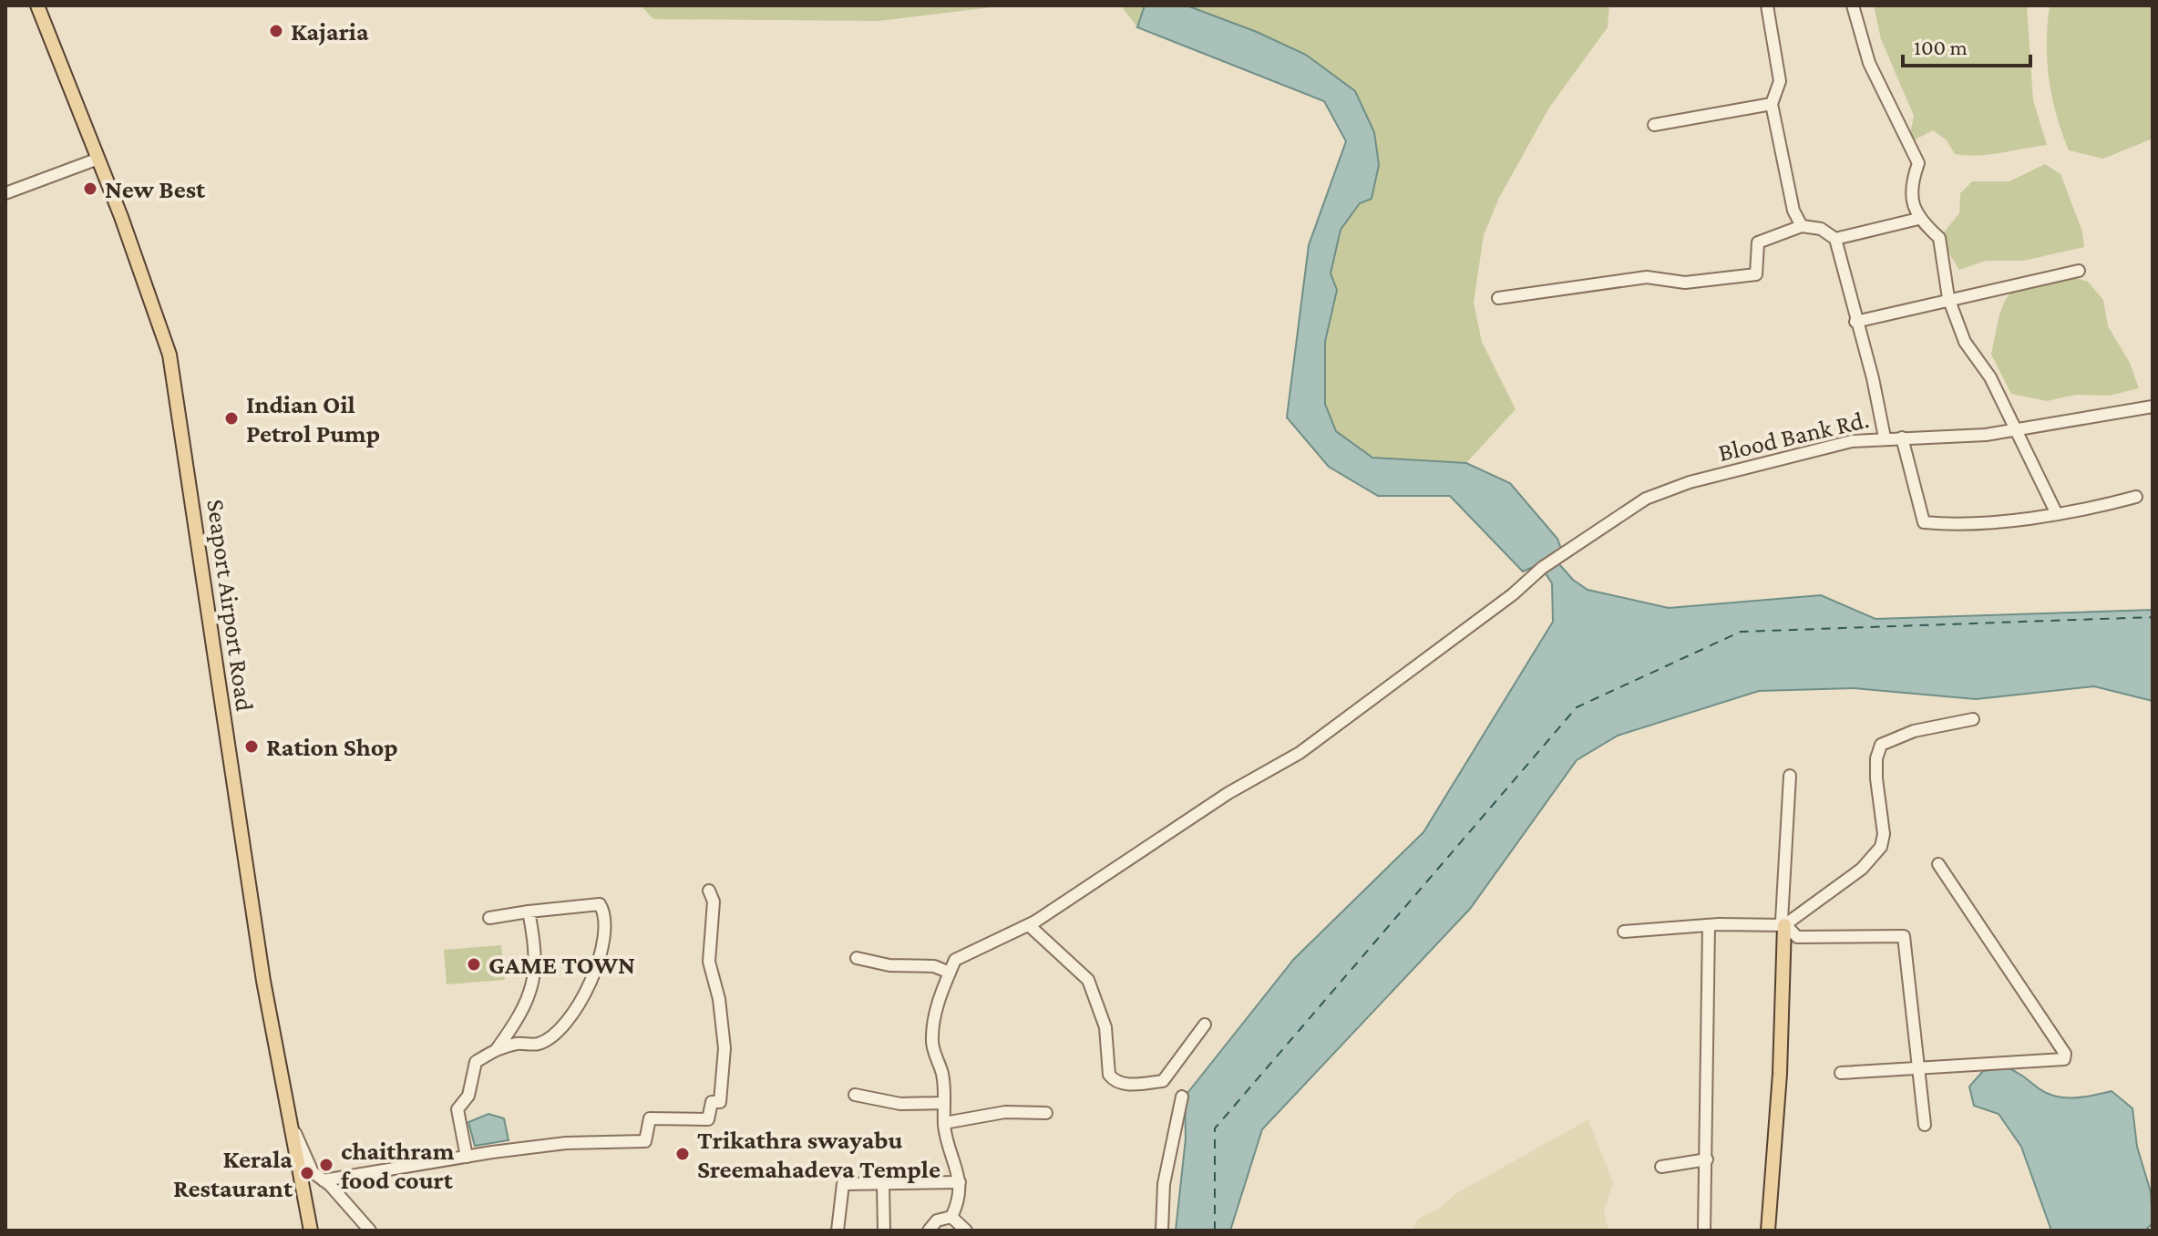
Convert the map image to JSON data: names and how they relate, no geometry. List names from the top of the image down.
{
  "streets": {
    "main road": ["Seaport Airport Road"],
    "street": ["Blood Bank Rd."]
  },
  "places": [
    "Kajaria",
    "New Best",
    "Indian Oil Petrol Pump",
    "Ration Shop",
    "GAME TOWN",
    "Trikathra swayabu Sreemahadeva Temple",
    "chaithram food court",
    "Kerala Restaurant"
  ],
  "scale_bar": "100 m"
}
